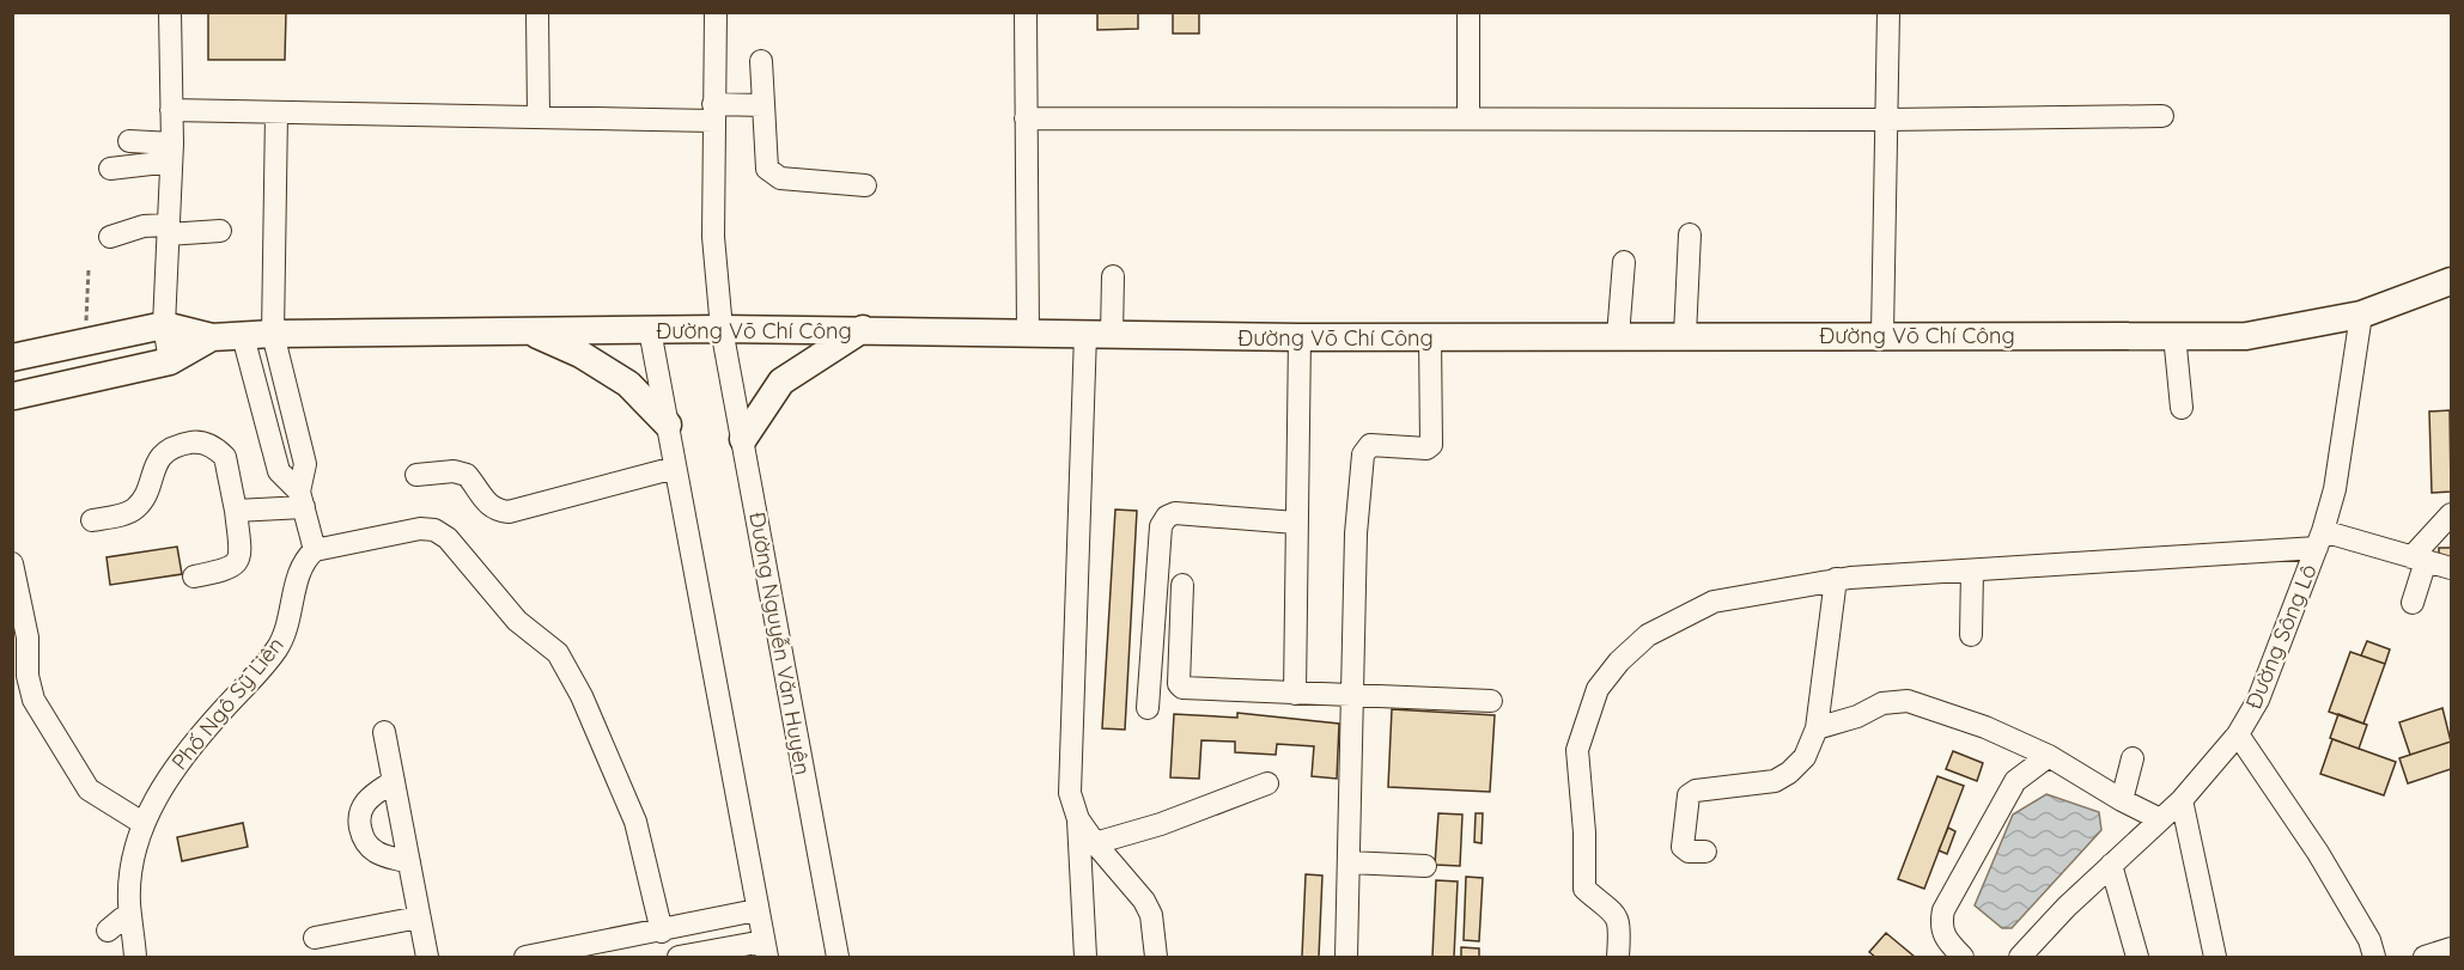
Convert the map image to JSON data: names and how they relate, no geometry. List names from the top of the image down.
{
  "streets": {
    "main road": ["Đường Võ Chí Công"],
    "street": ["Đường Sông Lô", "Đường Nguyễn Văn Huyên", "Phố Ngô Sỹ Liên"]
  },
  "crossings": [
    ["Đường Võ Chí Công", "Đường Sông Lô"],
    ["Đường Võ Chí Công", "Đường Nguyễn Văn Huyên"]
  ]
}
